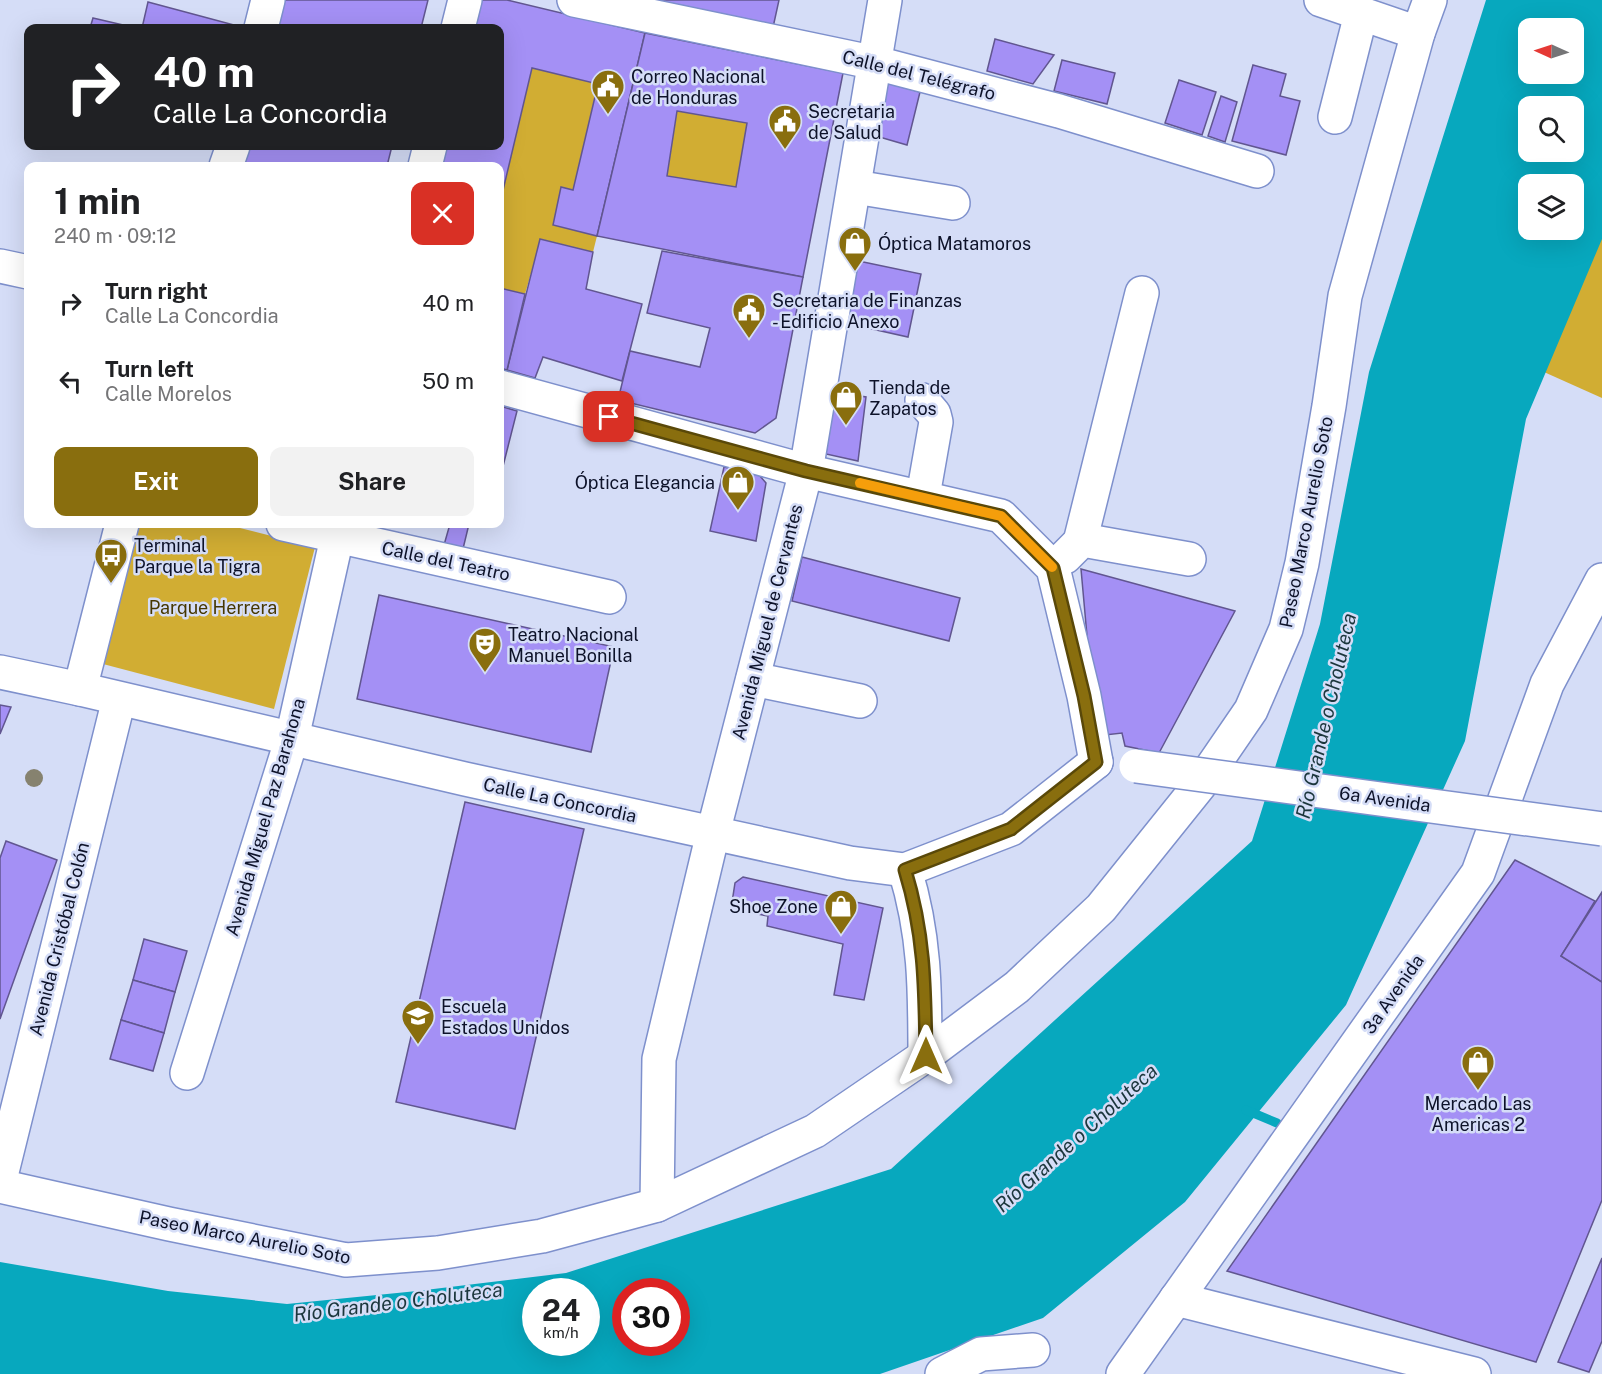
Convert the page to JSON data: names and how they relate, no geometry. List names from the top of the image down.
{
  "streets": {
    "street": [
      "Calle del Telégrafo",
      "Paseo Marco Aurelio Soto",
      "Calle del Teatro",
      "Avenida Miguel de Cervantes",
      "6a Avenida",
      "Calle La Concordia",
      "Avenida Miguel Paz Barahona",
      "Avenida Cristóbal Colón",
      "3a Avenida"
    ]
  },
  "crossings": [
    ["Calle del Telégrafo", "Avenida Miguel de Cervantes"],
    ["Paseo Marco Aurelio Soto", "Avenida Miguel de Cervantes"],
    ["Calle del Teatro", "Avenida Miguel Paz Barahona"],
    ["Avenida Miguel de Cervantes", "Calle La Concordia"],
    ["6a Avenida", "Calle La Concordia"],
    ["Calle La Concordia", "Avenida Miguel Paz Barahona"],
    ["Calle La Concordia", "Avenida Cristóbal Colón"]
  ],
  "water": ["Río Grande o Choluteca"],
  "parks": ["Parque Herrera"],
  "places": {
    "public building": ["Correo Nacional de Honduras", "Secretaria de Salud", "Secretaria de Finanzas - Edificio Anexo"],
    "shop": [
      "Óptica Matamoros",
      "Tienda de Zapatos",
      "Óptica Elegancia",
      "Shoe Zone",
      "Mercado Las Americas 2"
    ],
    "bus stop": ["Terminal Parque la Tigra"],
    "theatre": ["Teatro Nacional Manuel Bonilla"],
    "school or university": ["Escuela Estados Unidos"]
  },
  "north": "left",
  "page": {
    "turn": ["40 m", "Calle La Concordia"],
    "heading": ["1 min", "240 m · 09:12"],
    "list": [
      {
        "name": "Turn right",
        "note": "Calle La Concordia",
        "value": "40 m"
      },
      {
        "name": "Turn left",
        "note": "Calle Morelos",
        "value": "50 m"
      }
    ],
    "buttons": ["Exit", "Share"],
    "speed": "24 km/h",
    "limit": "30"
  }
}
